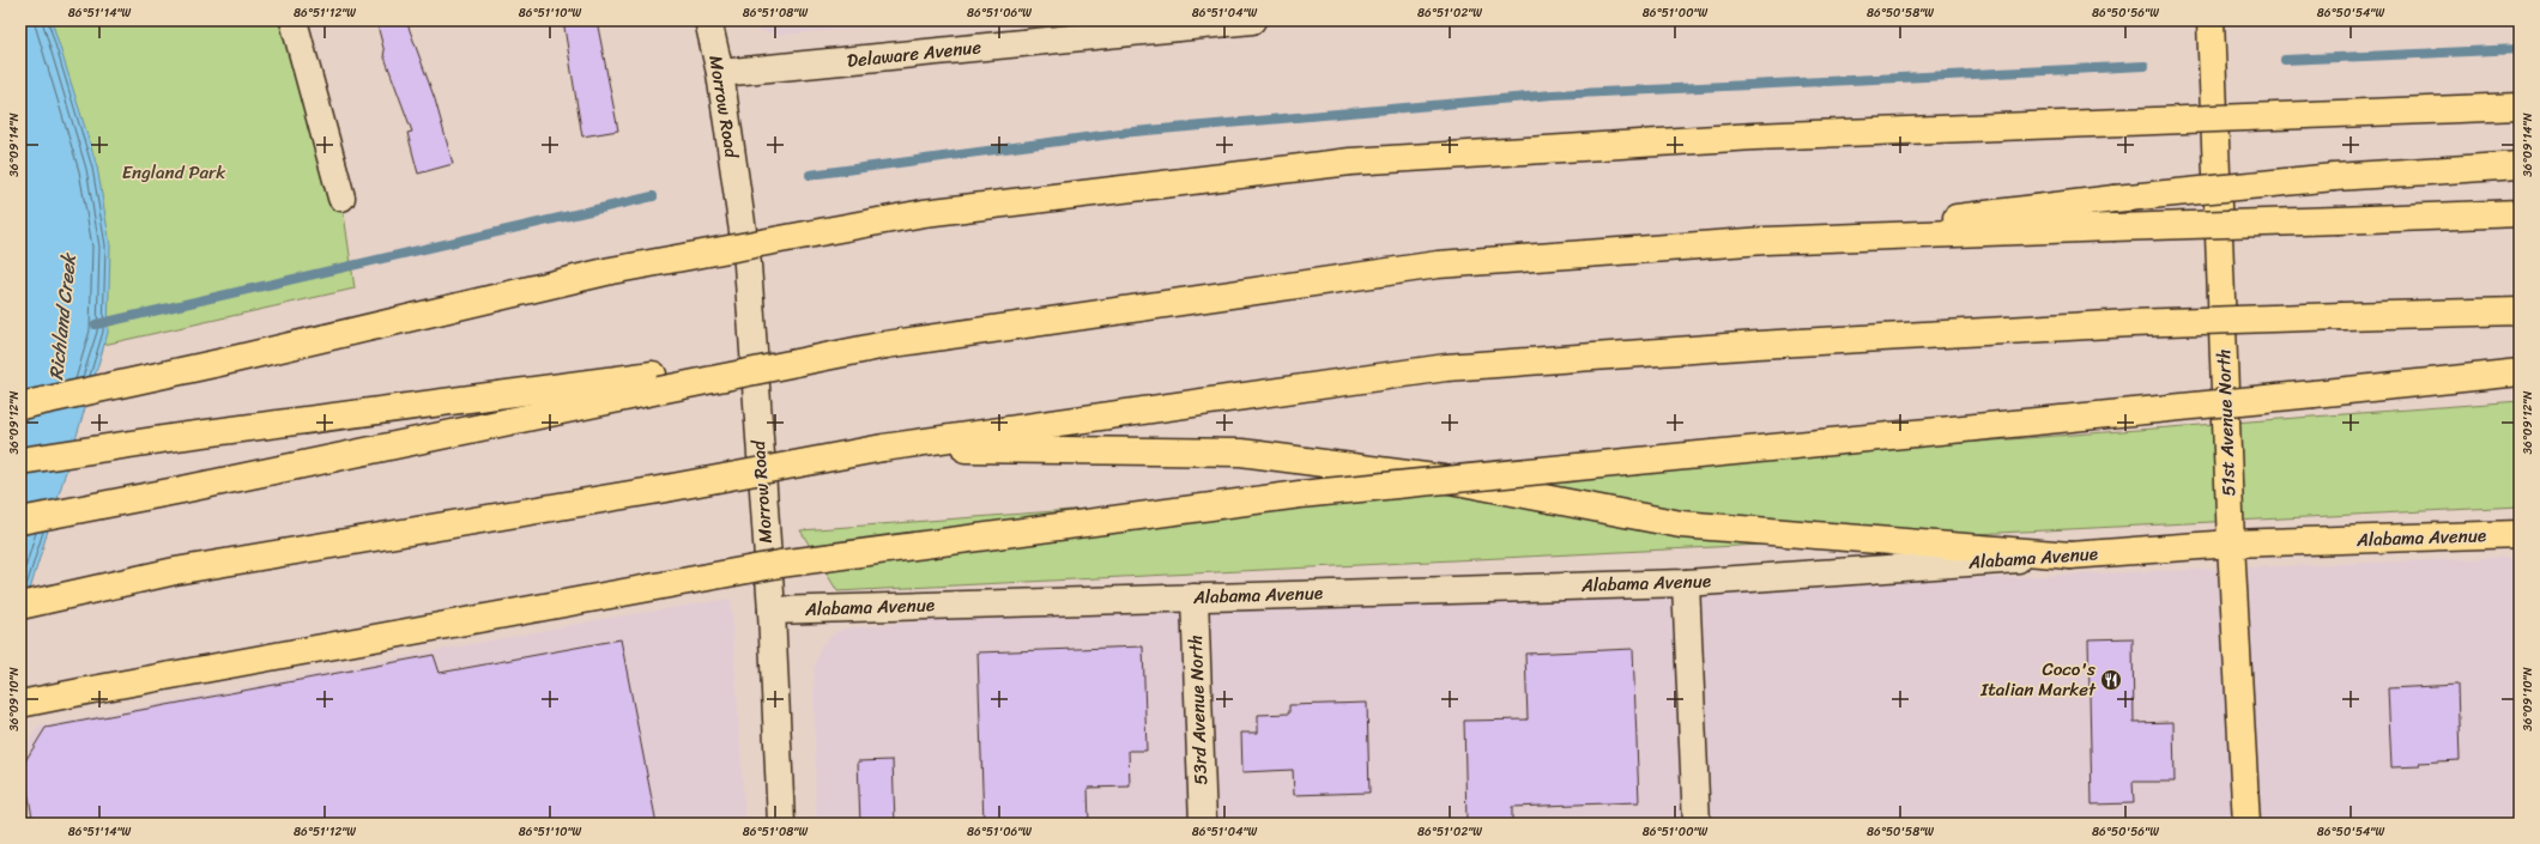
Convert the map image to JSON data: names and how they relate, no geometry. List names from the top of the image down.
{
  "streets": {
    "main road": ["51st Avenue North", "Alabama Avenue"],
    "street": ["Delaware Avenue", "Morrow Road", "53rd Avenue North"]
  },
  "crossings": [
    ["Delaware Avenue", "Morrow Road"],
    ["Morrow Road", "Alabama Avenue"],
    ["51st Avenue North", "Alabama Avenue"],
    ["Alabama Avenue", "53rd Avenue North"]
  ],
  "water": ["Richland Creek"],
  "parks": ["England Park"],
  "places": {
    "restaurant": ["Coco's Italian Market"]
  },
  "coordinates": [
    "86°51'14\"W",
    "86°51'12\"W",
    "86°51'10\"W",
    "86°51'08\"W",
    "86°51'06\"W",
    "86°51'04\"W",
    "86°51'02\"W",
    "86°51'00\"W",
    "86°50'58\"W",
    "86°50'56\"W",
    "86°50'54\"W",
    "36°09'14\"N",
    "36°09'12\"N",
    "36°09'10\"N"
  ]
}
